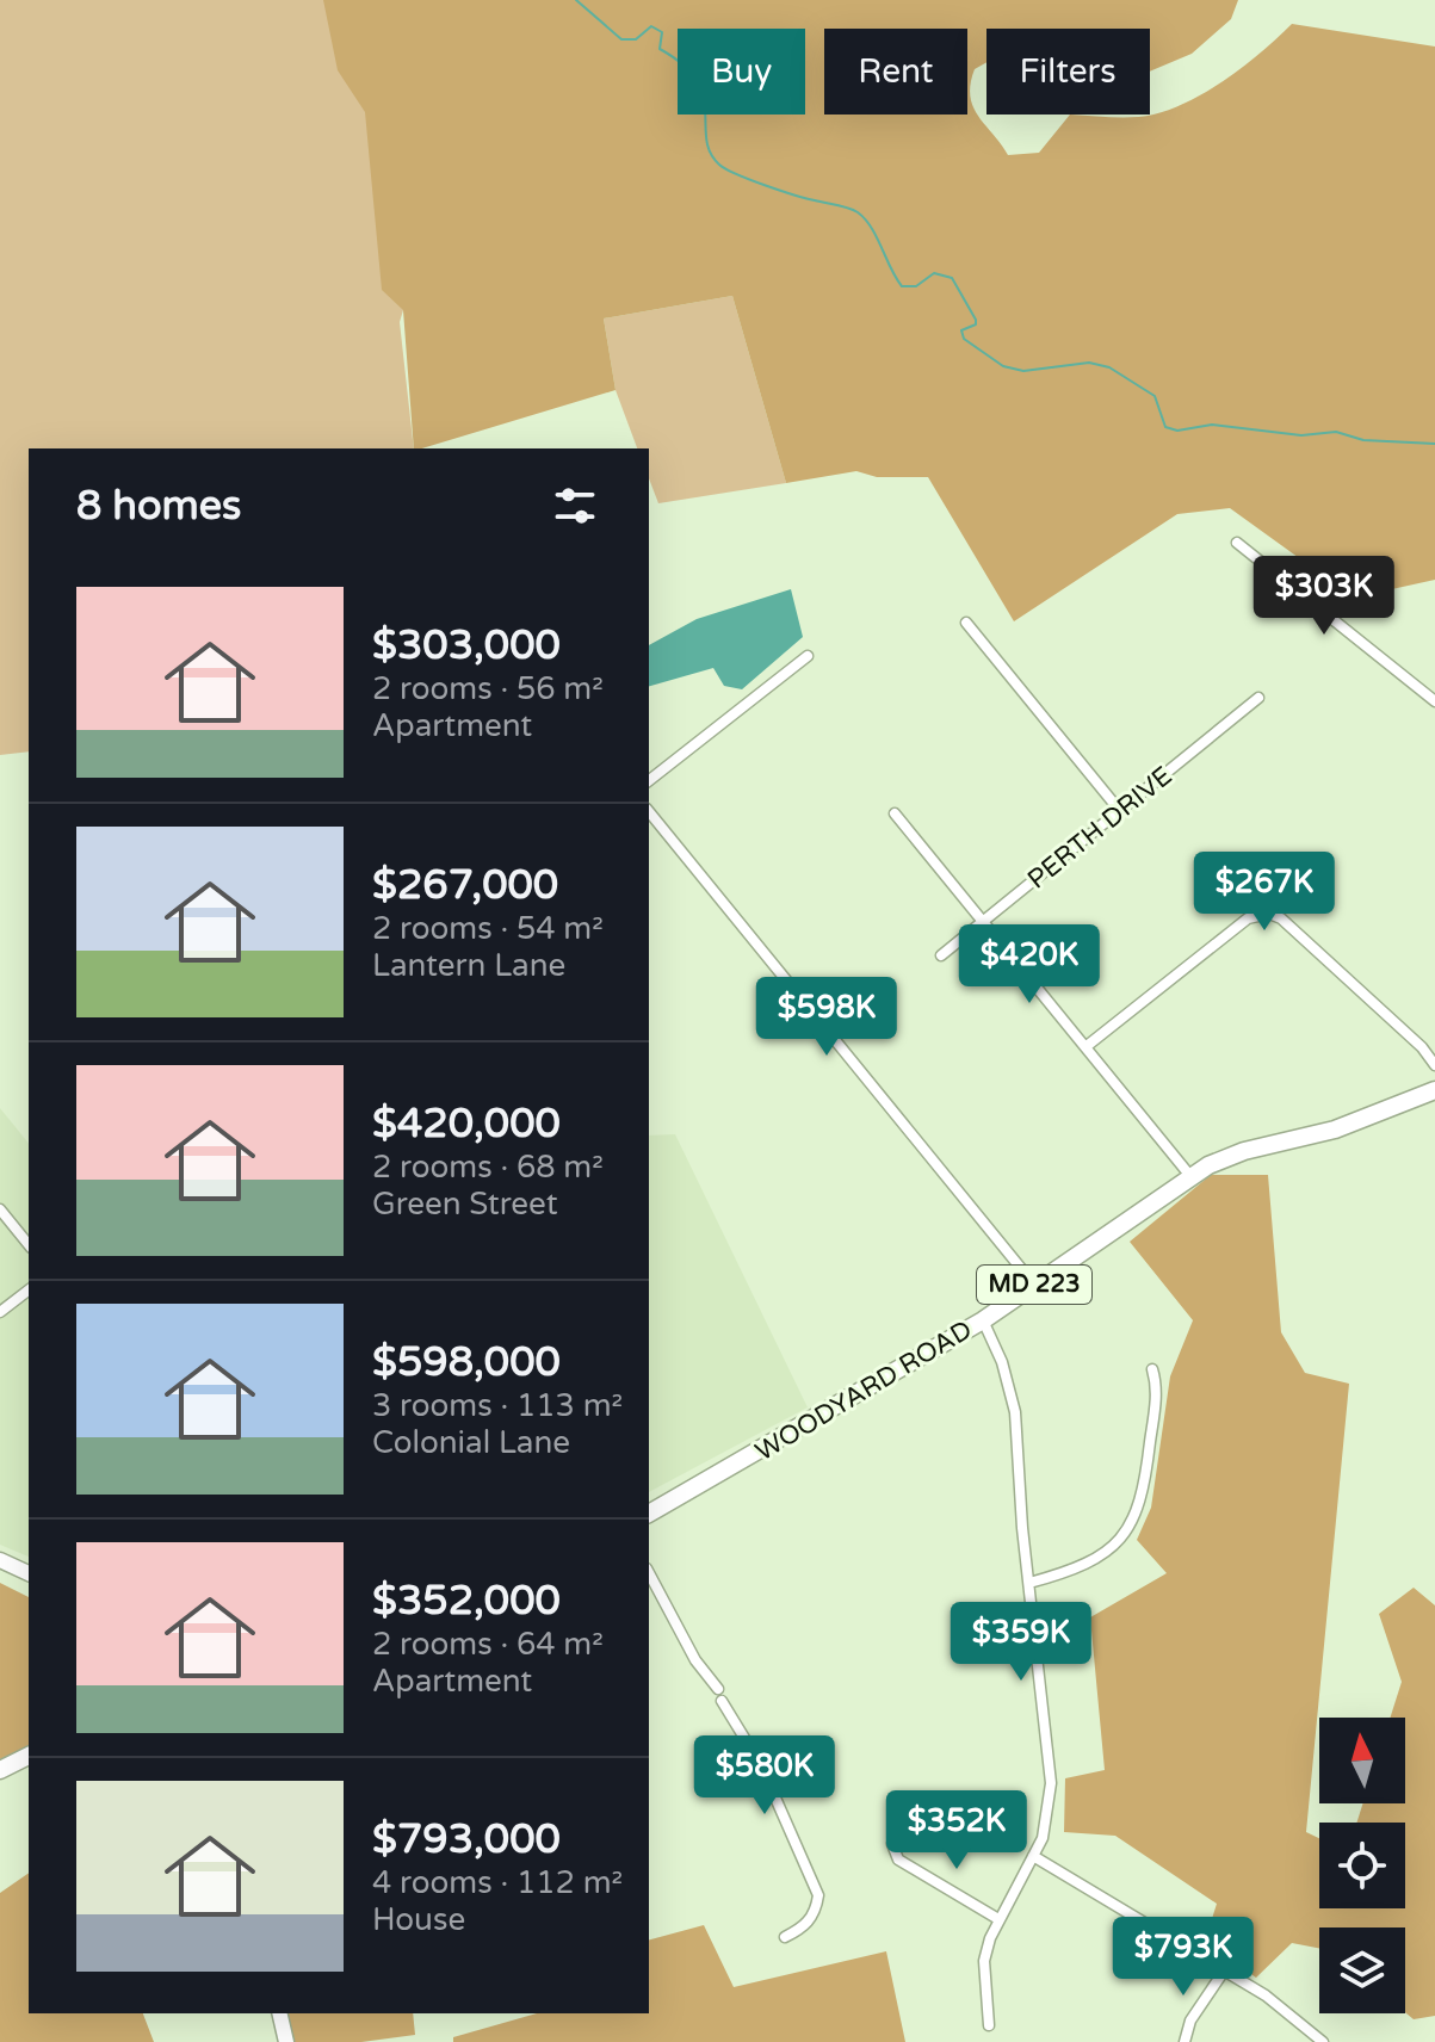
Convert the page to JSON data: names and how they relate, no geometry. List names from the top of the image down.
{
  "streets": {
    "main road": ["MD 223", "WOODYARD ROAD"],
    "street": ["PERTH DRIVE"]
  },
  "north": "top",
  "page": {
    "chip": ["Buy", "Rent", "Filters"],
    "heading": "8 homes",
    "price": [
      "$303K",
      "$267K",
      "$420K",
      "$598K",
      "$359K",
      "$580K",
      "$352K",
      "$793K"
    ],
    "list": [
      {
        "name": "$303,000",
        "note": "2 rooms · 56 m² · Apartment"
      },
      {
        "name": "$267,000",
        "note": "2 rooms · 54 m² · Lantern Lane"
      },
      {
        "name": "$420,000",
        "note": "2 rooms · 68 m² · Green Street"
      },
      {
        "name": "$598,000",
        "note": "3 rooms · 113 m² · Colonial Lane"
      },
      {
        "name": "$352,000",
        "note": "2 rooms · 64 m² · Apartment"
      },
      {
        "name": "$793,000",
        "note": "4 rooms · 112 m² · House"
      }
    ]
  }
}
